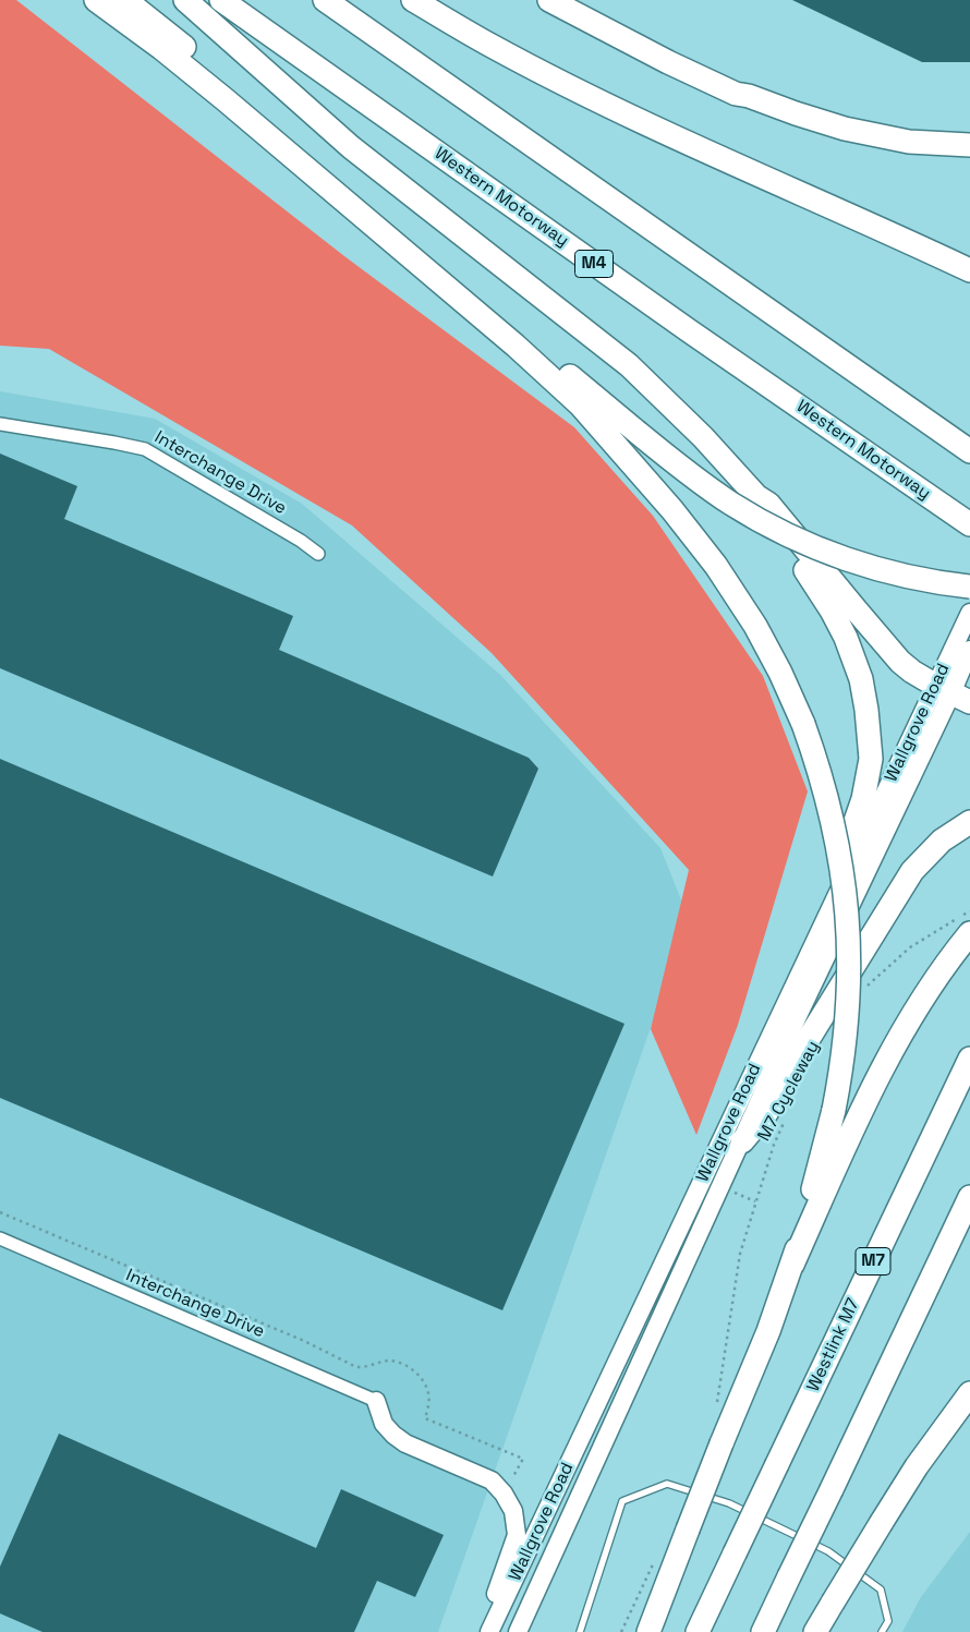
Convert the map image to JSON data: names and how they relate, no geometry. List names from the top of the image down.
{
  "streets": {
    "highway": [
      "Western Motorway",
      "M4",
      "M7",
      "Westlink M7"
    ],
    "main road": ["Wallgrove Road"],
    "street": ["Interchange Drive"],
    "path": ["M7 Cycleway"]
  }
}
